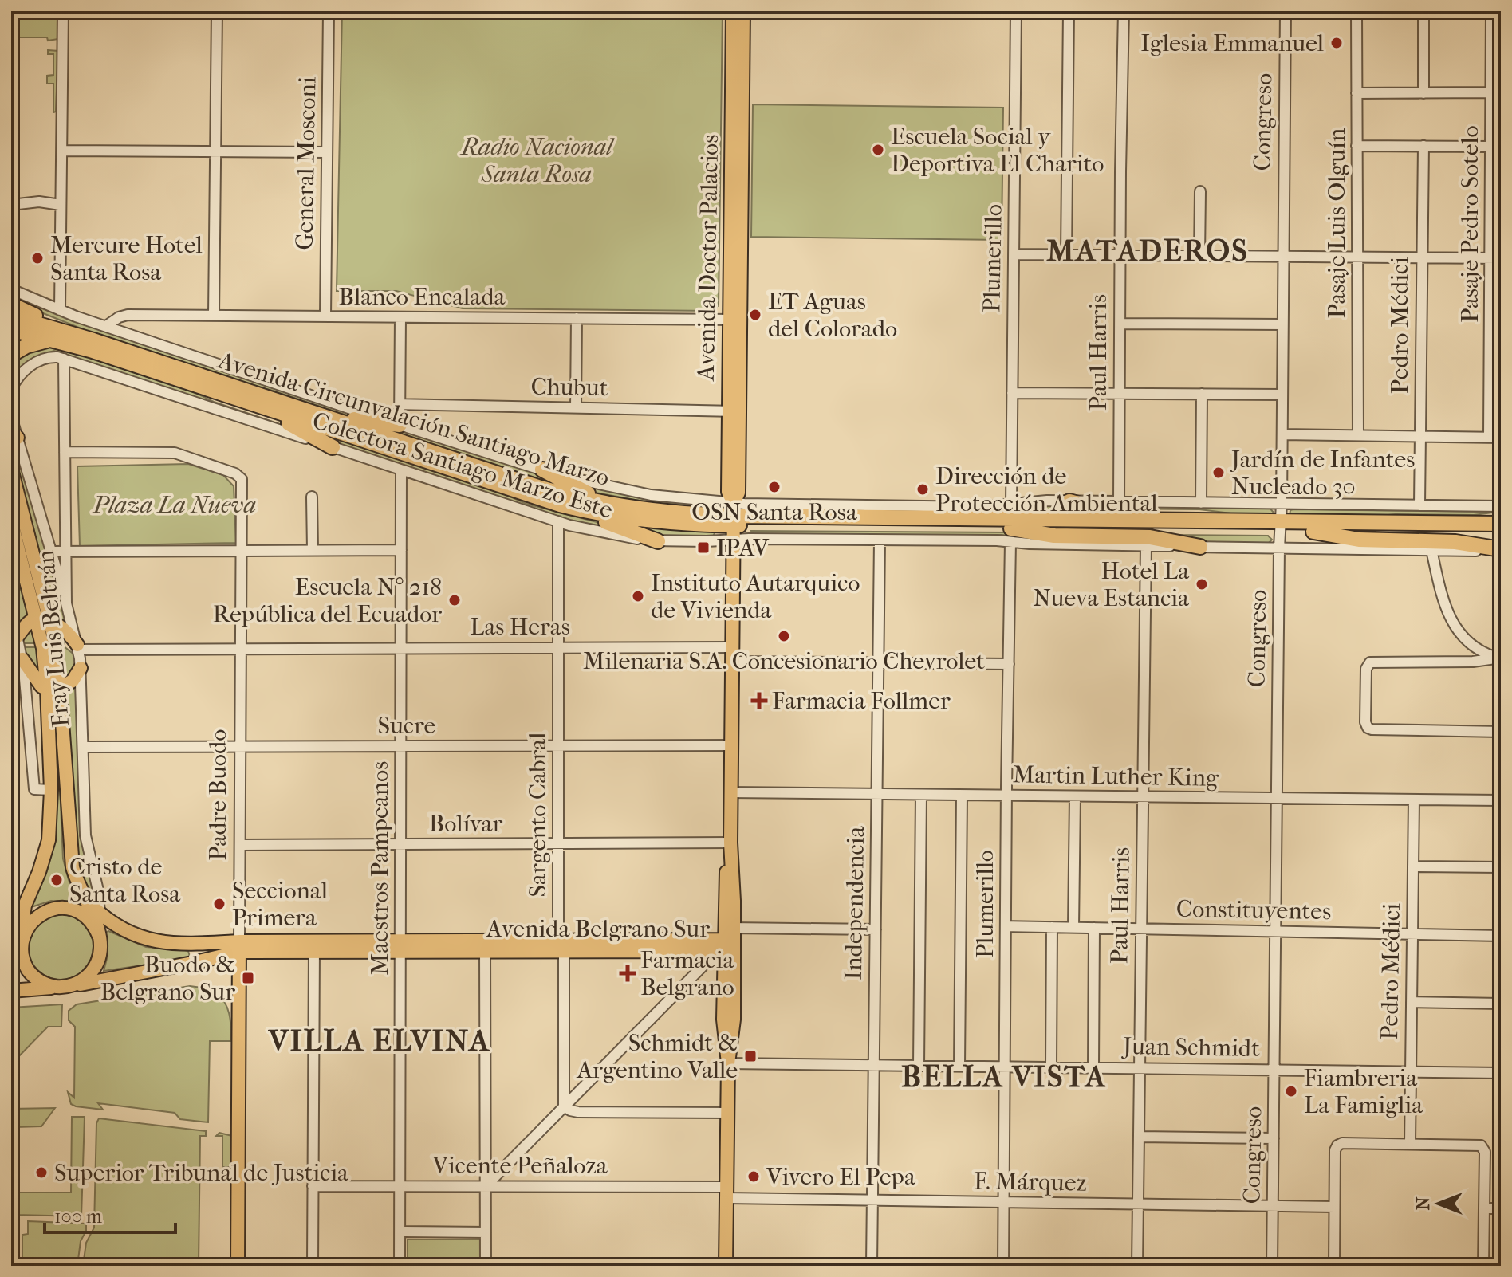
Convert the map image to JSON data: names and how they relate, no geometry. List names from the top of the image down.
{
  "streets": {
    "highway": ["Avenida Circunvalación Santiago Marzo"],
    "main road": ["Avenida Doctor Palacios", "Padre Buodo", "Avenida Belgrano Sur"],
    "street": [
      "Congreso",
      "General Mosconi",
      "Pasaje Luis Olguín",
      "Pasaje Pedro Sotelo",
      "Plumerillo",
      "Blanco Encalada",
      "Pedro Médici",
      "Paul Harris",
      "Chubut",
      "Colectora Santiago Marzo Este",
      "Las Heras",
      "Fray Luis Beltrán",
      "Sucre",
      "Martin Luther King",
      "Sargento Cabral",
      "Bolívar",
      "Maestros Pampeanos",
      "Independencia",
      "Constituyentes",
      "Juan Schmidt",
      "Vicente Peñaloza",
      "F. Márquez"
    ]
  },
  "crossings": [
    ["Congreso", "Avenida Circunvalación Santiago Marzo"],
    ["Congreso", "Colectora Santiago Marzo Este"],
    ["Congreso", "Martin Luther King"],
    ["Congreso", "Constituyentes"],
    ["Congreso", "Juan Schmidt"],
    ["Congreso", "F. Márquez"],
    ["General Mosconi", "Blanco Encalada"],
    ["Avenida Doctor Palacios", "Blanco Encalada"],
    ["Avenida Doctor Palacios", "Chubut"],
    ["Avenida Doctor Palacios", "Avenida Circunvalación Santiago Marzo"],
    ["Avenida Doctor Palacios", "Colectora Santiago Marzo Este"],
    ["Avenida Doctor Palacios", "Las Heras"],
    ["Avenida Doctor Palacios", "Sucre"],
    ["Avenida Doctor Palacios", "Martin Luther King"],
    ["Avenida Doctor Palacios", "Bolívar"],
    ["Avenida Doctor Palacios", "Avenida Belgrano Sur"],
    ["Avenida Doctor Palacios", "Juan Schmidt"],
    ["Avenida Doctor Palacios", "Vicente Peñaloza"],
    ["Avenida Doctor Palacios", "F. Márquez"],
    ["Plumerillo", "Avenida Circunvalación Santiago Marzo"],
    ["Plumerillo", "Colectora Santiago Marzo Este"],
    ["Plumerillo", "Martin Luther King"],
    ["Plumerillo", "Constituyentes"],
    ["Plumerillo", "Juan Schmidt"],
    ["Plumerillo", "F. Márquez"],
    ["Blanco Encalada", "Colectora Santiago Marzo Este"],
    ["Pedro Médici", "Colectora Santiago Marzo Este"],
    ["Pedro Médici", "Martin Luther King"],
    ["Pedro Médici", "Constituyentes"],
    ["Pedro Médici", "Juan Schmidt"],
    ["Paul Harris", "Colectora Santiago Marzo Este"],
    ["Paul Harris", "Martin Luther King"],
    ["Paul Harris", "Constituyentes"],
    ["Paul Harris", "Juan Schmidt"],
    ["Paul Harris", "F. Márquez"],
    ["Avenida Circunvalación Santiago Marzo", "Colectora Santiago Marzo Este"],
    ["Colectora Santiago Marzo Este", "Fray Luis Beltrán"],
    ["Colectora Santiago Marzo Este", "Sargento Cabral"],
    ["Colectora Santiago Marzo Este", "Maestros Pampeanos"],
    ["Colectora Santiago Marzo Este", "Independencia"],
    ["Las Heras", "Fray Luis Beltrán"],
    ["Las Heras", "Padre Buodo"],
    ["Las Heras", "Sargento Cabral"],
    ["Las Heras", "Maestros Pampeanos"],
    ["Fray Luis Beltrán", "Sucre"],
    ["Fray Luis Beltrán", "Padre Buodo"],
    ["Fray Luis Beltrán", "Avenida Belgrano Sur"],
    ["Sucre", "Padre Buodo"],
    ["Sucre", "Sargento Cabral"],
    ["Sucre", "Maestros Pampeanos"],
    ["Martin Luther King", "Independencia"],
    ["Padre Buodo", "Bolívar"],
    ["Padre Buodo", "Avenida Belgrano Sur"],
    ["Sargento Cabral", "Bolívar"],
    ["Sargento Cabral", "Avenida Belgrano Sur"],
    ["Bolívar", "Maestros Pampeanos"],
    ["Maestros Pampeanos", "Avenida Belgrano Sur"],
    ["Maestros Pampeanos", "Vicente Peñaloza"],
    ["Independencia", "Juan Schmidt"],
    ["Independencia", "F. Márquez"],
    ["Vicente Peñaloza", "F. Márquez"]
  ],
  "districts": ["MATADEROS", "VILLA ELVINA", "BELLA VISTA"],
  "parks": ["Radio Nacional Santa Rosa", "Plaza La Nueva"],
  "places": {
    "other": [
      "Iglesia Emmanuel",
      "Escuela Social y Deportiva El Charito",
      "Mercure Hotel Santa Rosa",
      "ET Aguas del Colorado",
      "Jardín de Infantes Nucleado 30",
      "OSN Santa Rosa",
      "Dirección de Protección Ambiental",
      "Hotel La Nueva Estancia",
      "Instituto Autarquico de Vivienda",
      "Escuela N° 218 República del Ecuador",
      "Milenaria S.A. Concesionario Chevrolet",
      "Cristo de Santa Rosa",
      "Seccional Primera",
      "Fiambreria La Famiglia",
      "Superior Tribunal de Justicia",
      "Vivero El Pepa"
    ],
    "transit": ["IPAV", "Buodo & Belgrano Sur", "Schmidt & Argentino Valle"],
    "health": ["Farmacia Follmer", "Farmacia Belgrano"]
  },
  "scale_bar": "100 m",
  "north": "left"
}
